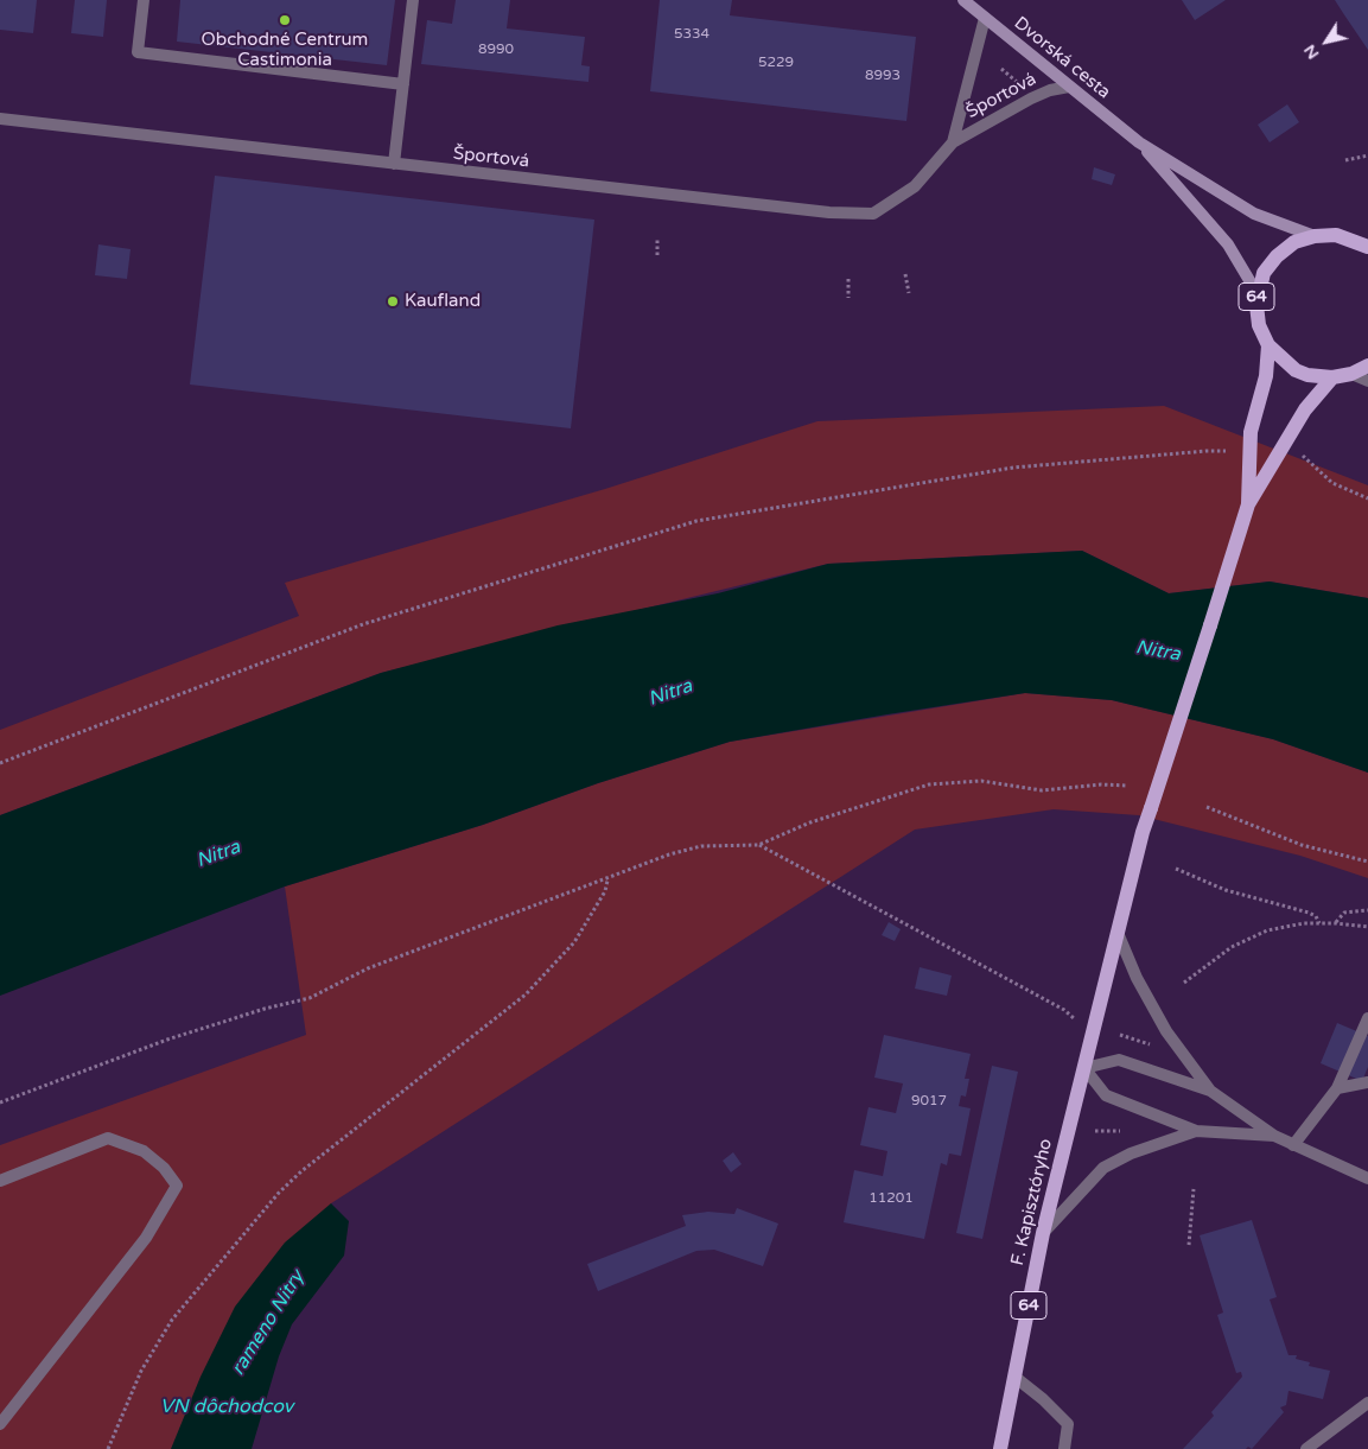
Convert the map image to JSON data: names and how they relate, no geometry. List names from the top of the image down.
{
  "streets": {
    "main road": ["64", "F. Kapisztóryho"],
    "street": ["Dvorská cesta", "Športová"]
  },
  "crossings": [
    ["Dvorská cesta", "Športová"],
    ["Dvorská cesta", "64"],
    ["64", "F. Kapisztóryho"]
  ],
  "water": ["Nitra", "rameno Nitry", "VN dôchodcov"],
  "places": ["Obchodné Centrum Castimonia", "Kaufland"],
  "house_numbers": [
    "5334",
    "8990",
    "5229",
    "8993",
    "9017",
    "11201"
  ],
  "north": "bottom left"
}
